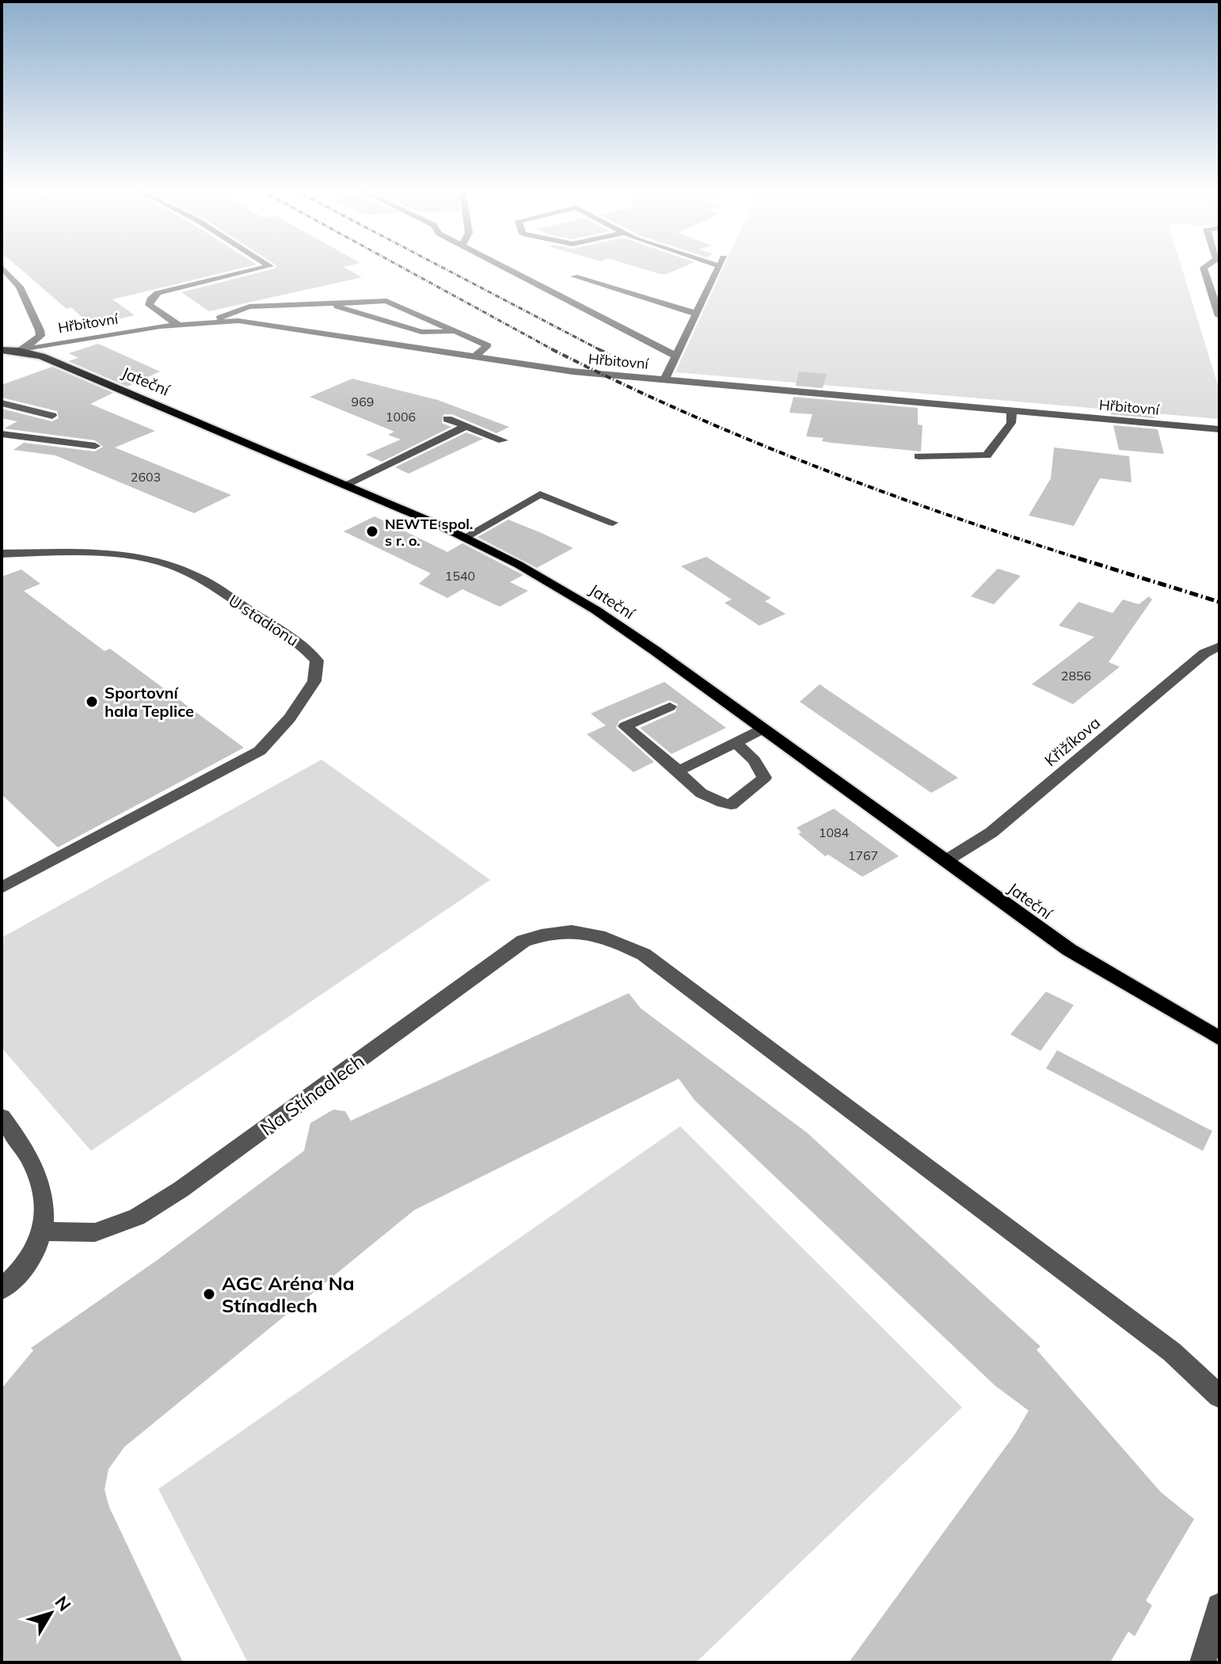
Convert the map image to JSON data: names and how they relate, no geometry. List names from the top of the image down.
{
  "streets": {
    "main road": ["Jateční"],
    "street": [
      "Hřbitovní",
      "U stadionu",
      "Křižíkova",
      "Na Stínadlech"
    ]
  },
  "crossings": [
    ["Hřbitovní", "Jateční"],
    ["Jateční", "Křižíkova"]
  ],
  "places": ["NEWTE spol. s r. o.", "Sportovní hala Teplice", "AGC Aréna Na Stínadlech"],
  "house_numbers": [
    "969",
    "1006",
    "2603",
    "1540",
    "2856",
    "1084",
    "1767"
  ],
  "north": "top right"
}
